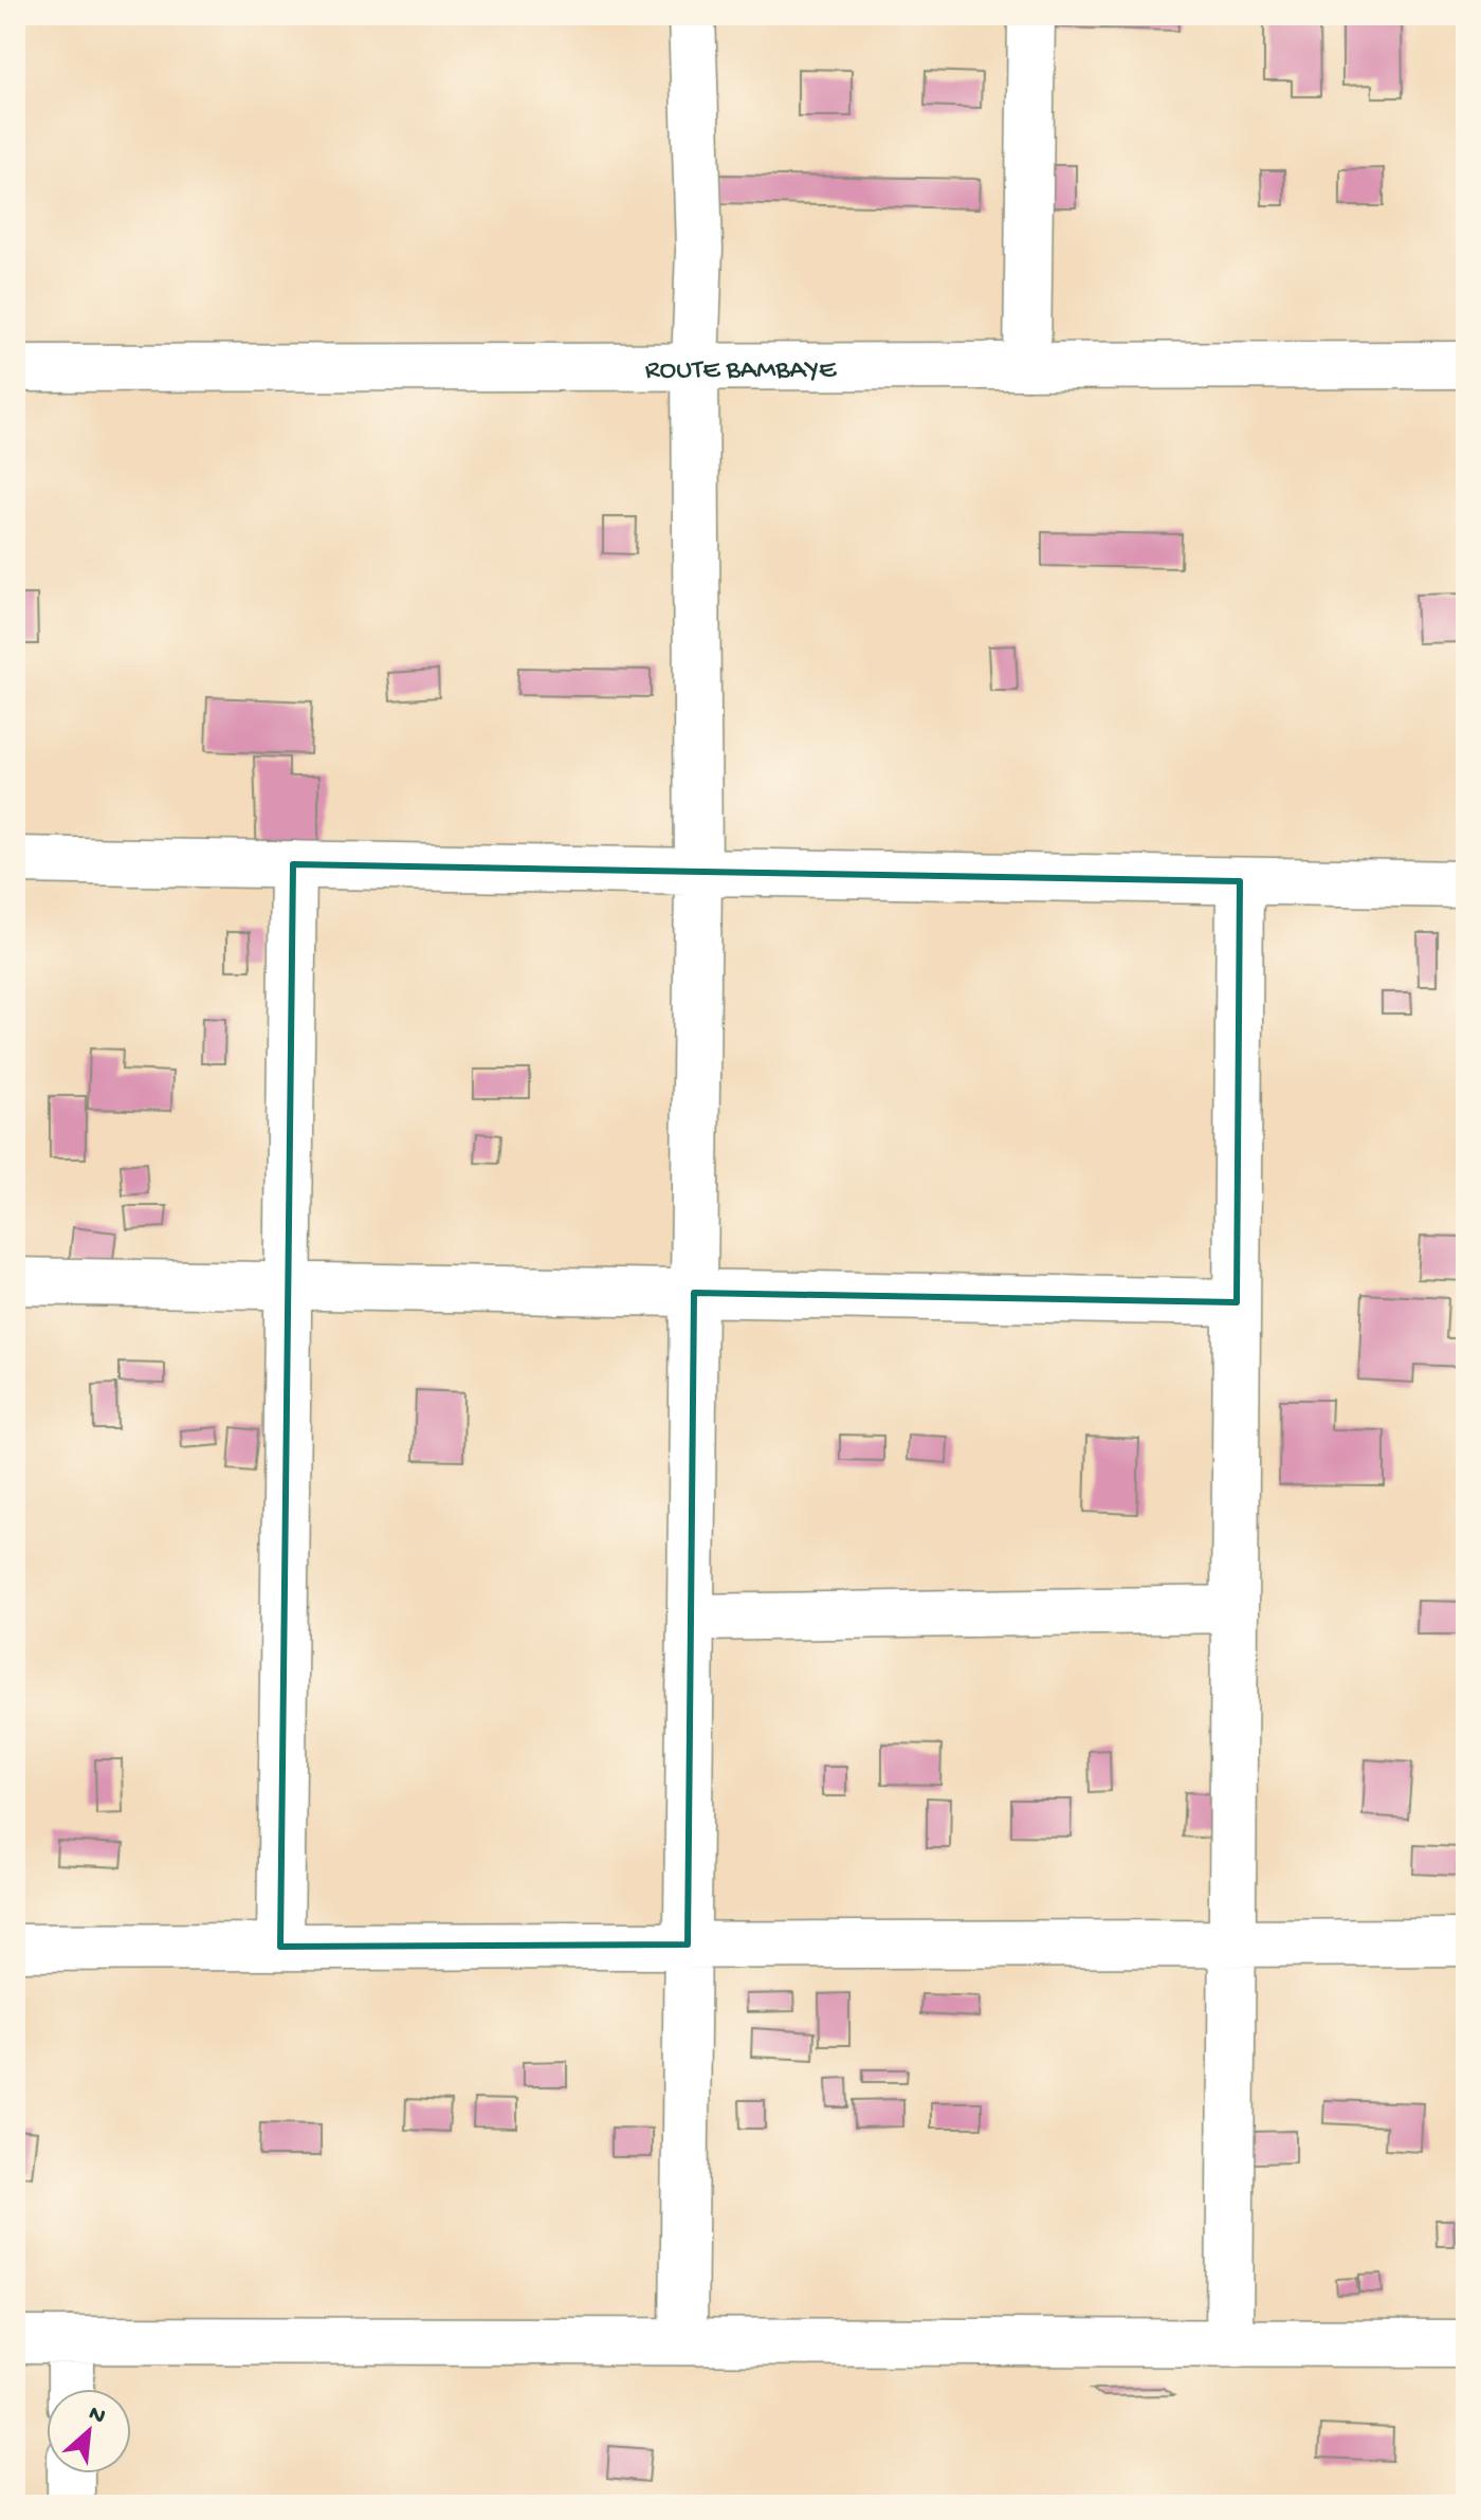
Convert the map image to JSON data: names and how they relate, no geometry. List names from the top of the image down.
{
  "streets": {
    "street": ["ROUTE BAMBAYE"]
  },
  "north": "top right"
}
